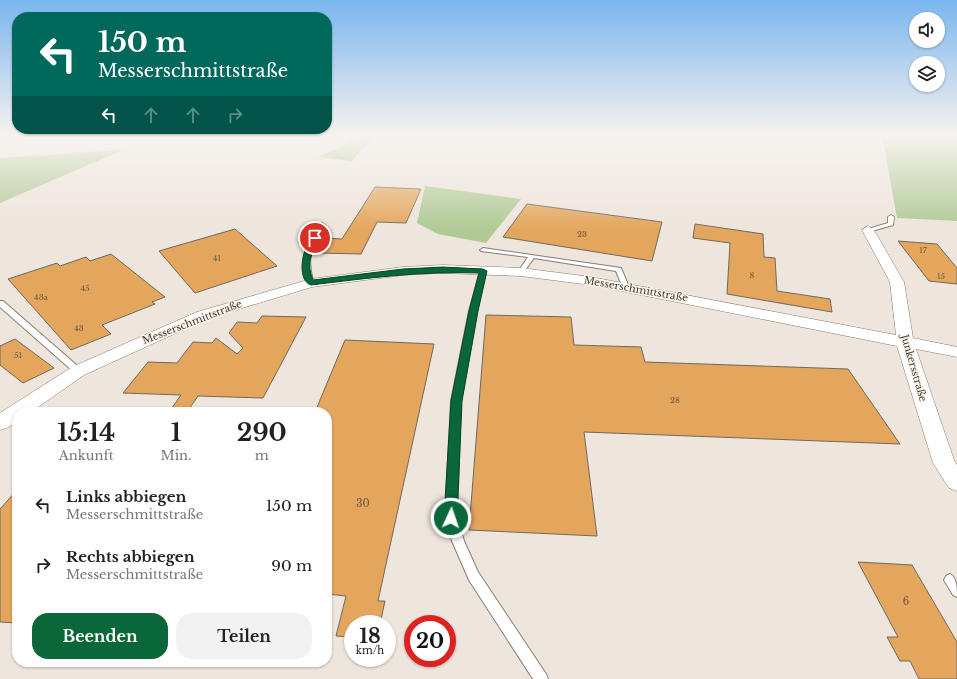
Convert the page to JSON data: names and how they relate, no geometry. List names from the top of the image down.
{
  "streets": {
    "street": ["Messerschmittstraße", "Junkersstraße"]
  },
  "crossings": [
    ["Messerschmittstraße", "Junkersstraße"]
  ],
  "house_numbers": [
    "23",
    "17",
    "41",
    "8",
    "15",
    "45",
    "43a",
    "43",
    "51",
    "28",
    "30",
    "6"
  ],
  "page": {
    "turn": ["150 m", "Messerschmittstraße"],
    "eta": [
      "15:14",
      "Ankunft",
      "1",
      "Min.",
      "290",
      "m"
    ],
    "list": [
      {
        "name": "Links abbiegen",
        "note": "Messerschmittstraße",
        "value": "150 m"
      },
      {
        "name": "Rechts abbiegen",
        "note": "Messerschmittstraße",
        "value": "90 m"
      }
    ],
    "buttons": ["Beenden", "Teilen"],
    "speed": "18 km/h",
    "limit": "20"
  }
}
